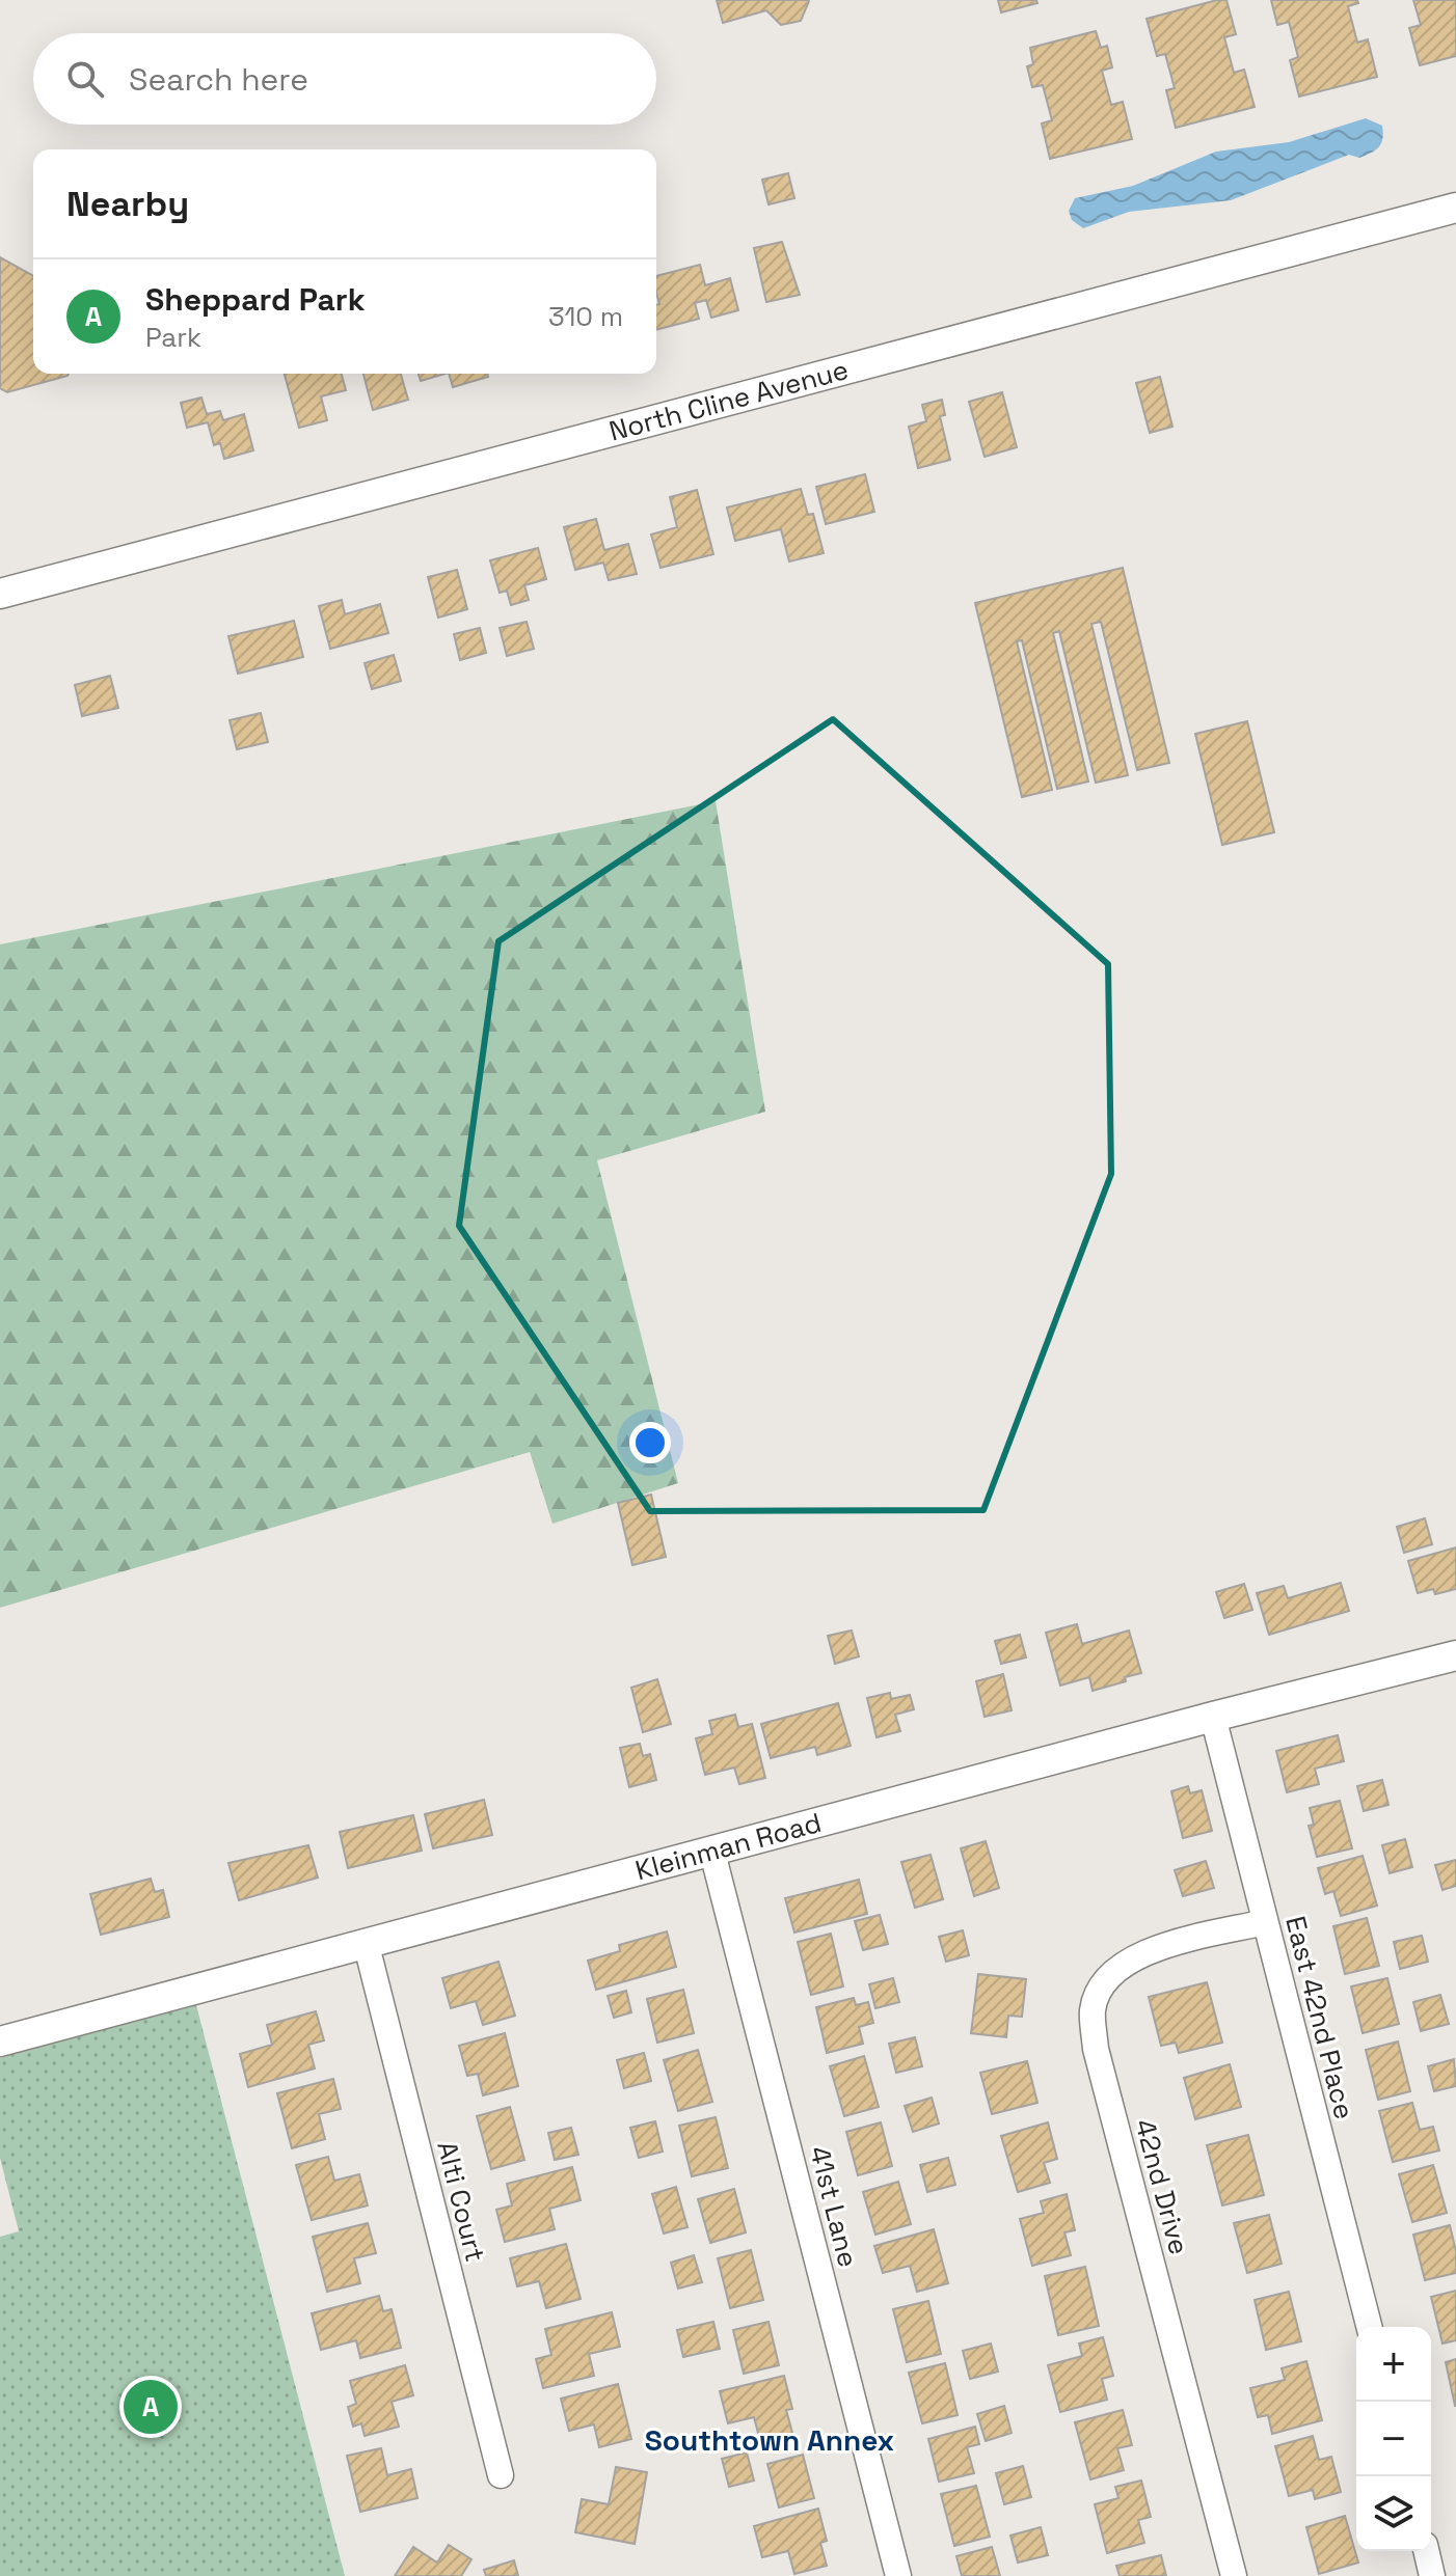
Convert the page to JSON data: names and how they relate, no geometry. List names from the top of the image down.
{
  "streets": {
    "street": [
      "North Cline Avenue",
      "Kleinman Road",
      "East 42nd Place",
      "42nd Drive",
      "Alti Court",
      "41st Lane"
    ]
  },
  "crossings": [
    ["Kleinman Road", "East 42nd Place"],
    ["Kleinman Road", "Alti Court"],
    ["Kleinman Road", "41st Lane"],
    ["East 42nd Place", "42nd Drive"]
  ],
  "districts": ["Southtown Annex"],
  "page": {
    "search": "Search here",
    "heading": "Nearby",
    "list": [
      {
        "mark": "A",
        "name": "Sheppard Park",
        "note": "Park",
        "value": "310 m"
      }
    ],
    "map_buttons": ["+", "−"],
    "pins": "A"
  }
}
